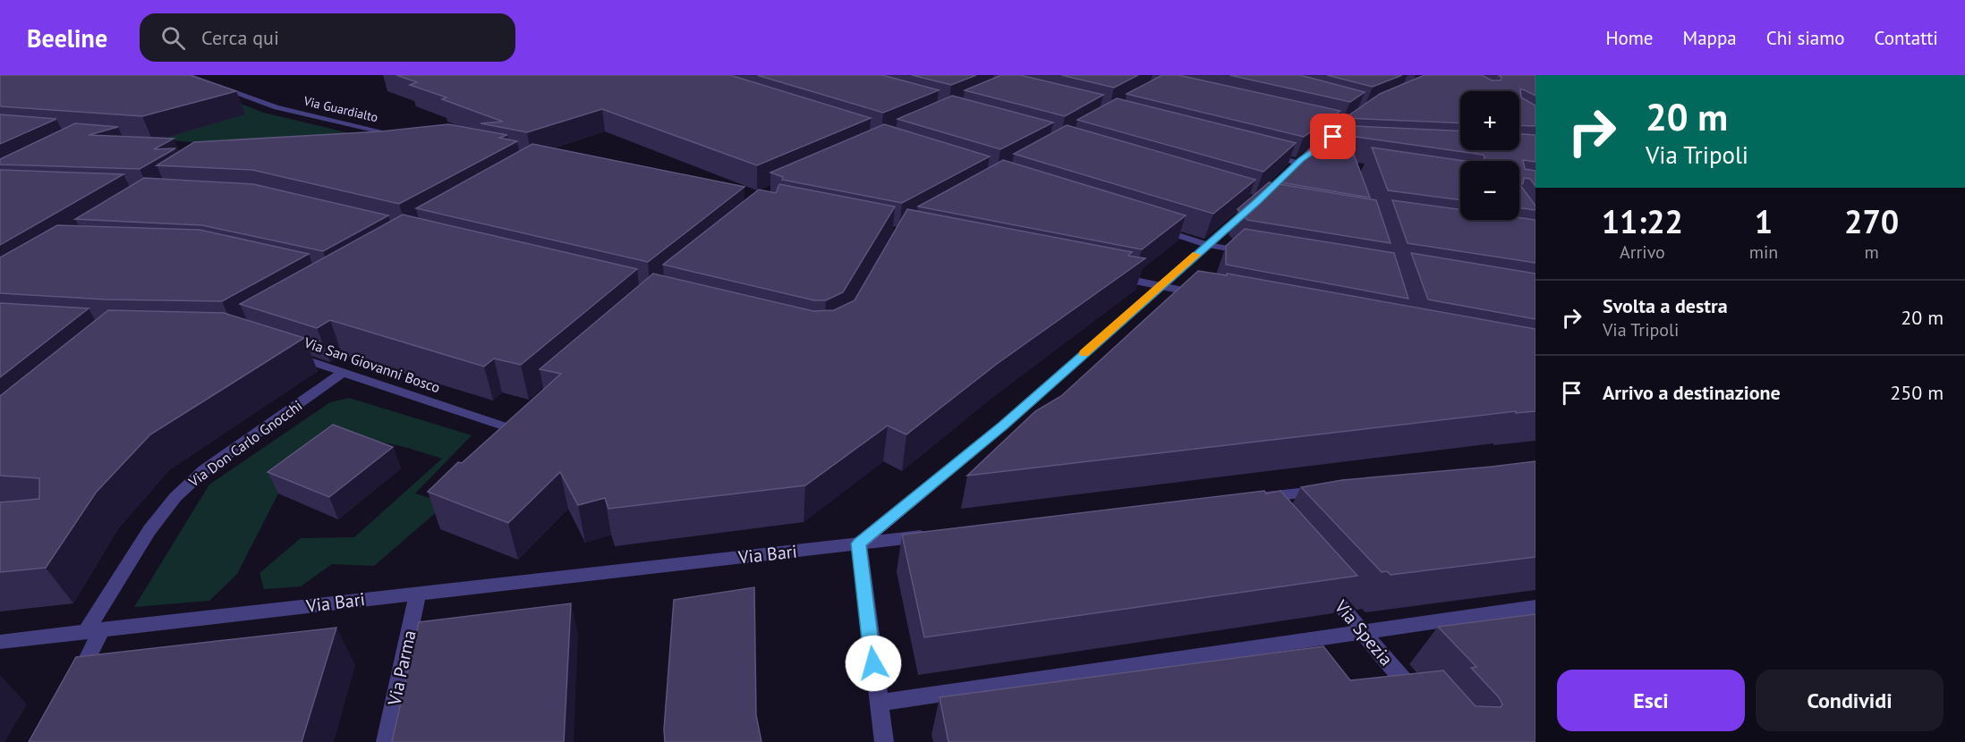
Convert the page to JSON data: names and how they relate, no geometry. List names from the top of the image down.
{
  "streets": {
    "street": [
      "Via Guardialto",
      "Via San Giovanni Bosco",
      "Via Don Carlo Gnocchi",
      "Via Bari",
      "Via Spezia",
      "Via Parma"
    ]
  },
  "crossings": [
    ["Via San Giovanni Bosco", "Via Don Carlo Gnocchi"],
    ["Via Don Carlo Gnocchi", "Via Bari"],
    ["Via Bari", "Via Parma"]
  ],
  "page": {
    "header": "Beeline",
    "search": "Cerca qui",
    "nav": [
      "Home",
      "Mappa",
      "Chi siamo",
      "Contatti"
    ],
    "turn": ["20 m", "Via Tripoli"],
    "map_buttons": ["+", "−"],
    "eta": [
      "11:22",
      "Arrivo",
      "1",
      "min",
      "270",
      "m"
    ],
    "list": [
      {
        "name": "Svolta a destra",
        "note": "Via Tripoli",
        "value": "20 m"
      },
      {
        "name": "Arrivo a destinazione",
        "value": "250 m"
      }
    ],
    "buttons": ["Esci", "Condividi"]
  }
}
